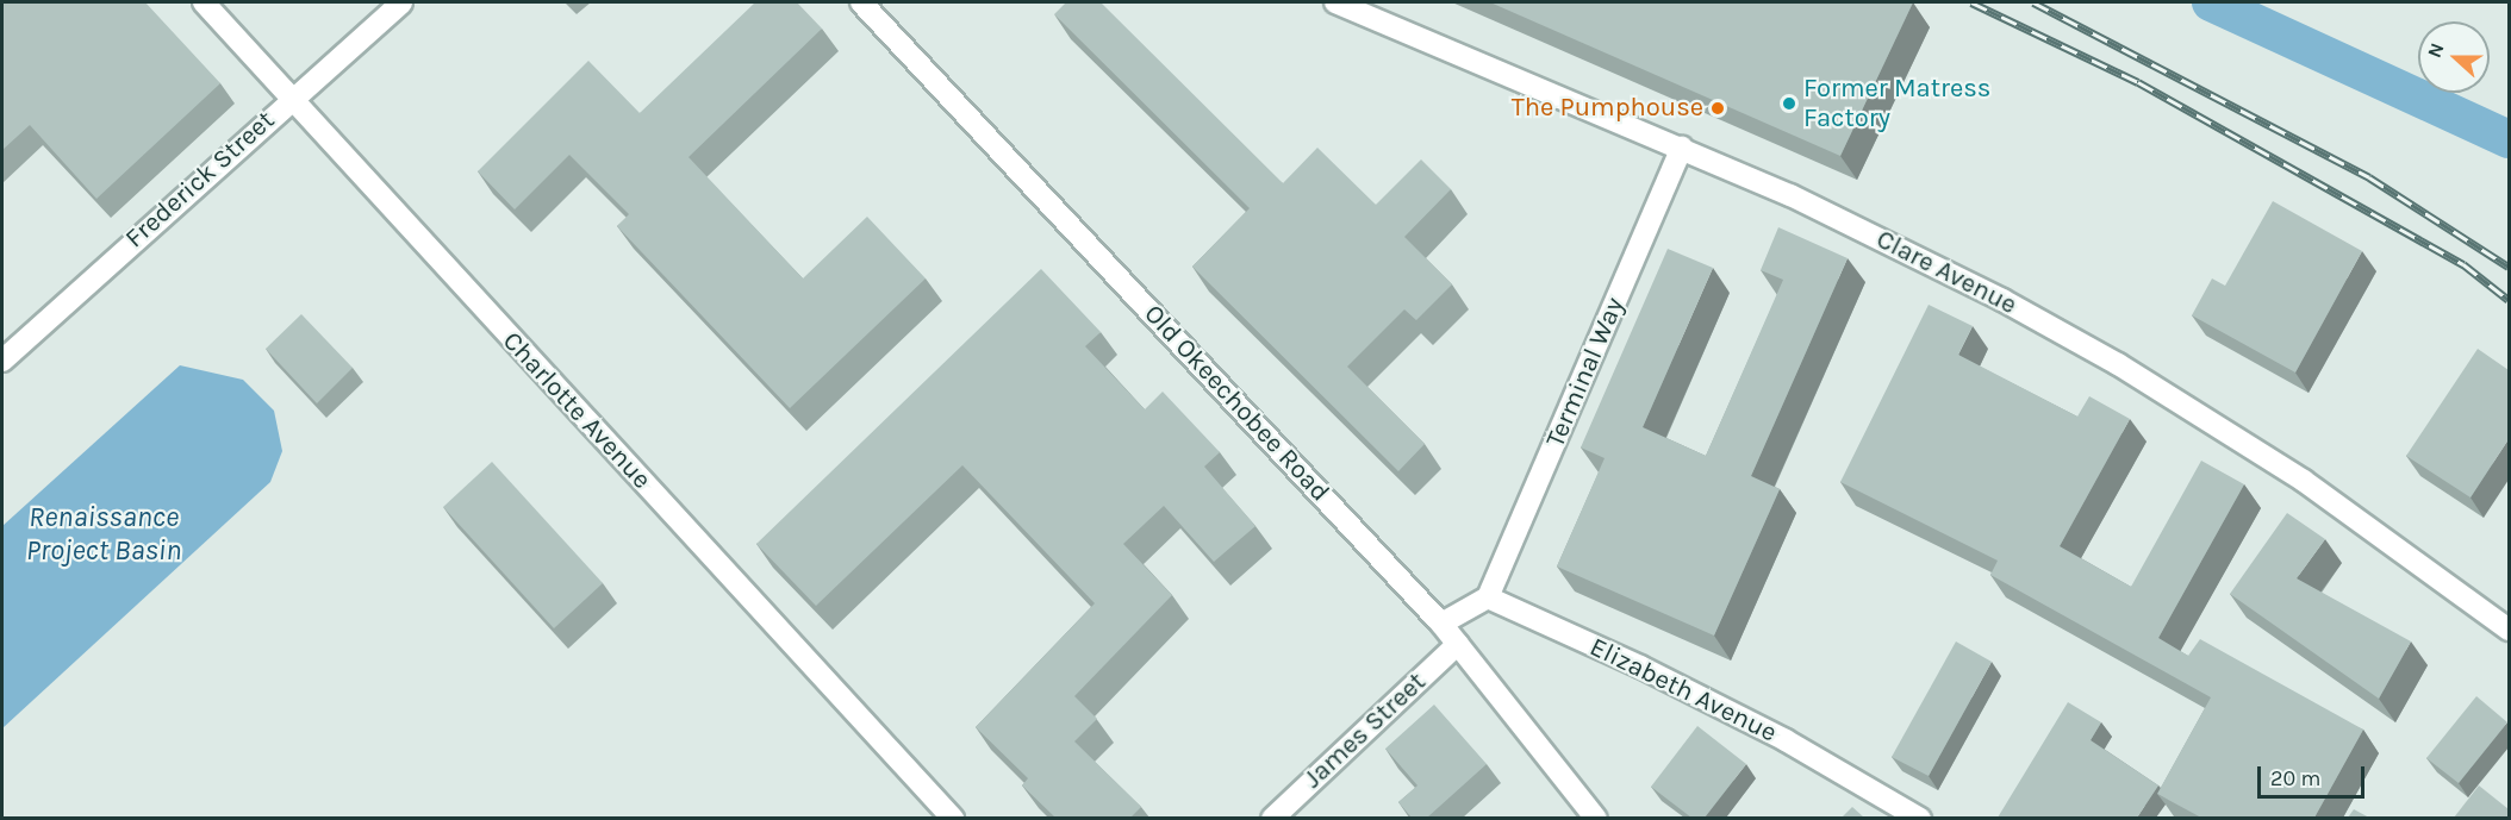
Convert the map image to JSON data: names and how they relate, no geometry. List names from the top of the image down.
{
  "streets": {
    "street": [
      "Frederick Street",
      "Clare Avenue",
      "Terminal Way",
      "Old Okeechobee Road",
      "Charlotte Avenue",
      "Elizabeth Avenue",
      "James Street"
    ]
  },
  "crossings": [
    ["Frederick Street", "Charlotte Avenue"],
    ["Clare Avenue", "Terminal Way"],
    ["Terminal Way", "Elizabeth Avenue"],
    ["Old Okeechobee Road", "James Street"]
  ],
  "water": ["Renaissance Project Basin"],
  "places": ["Former Matress Factory", "The Pumphouse"],
  "scale_bar": "20 m",
  "north": "left"
}
